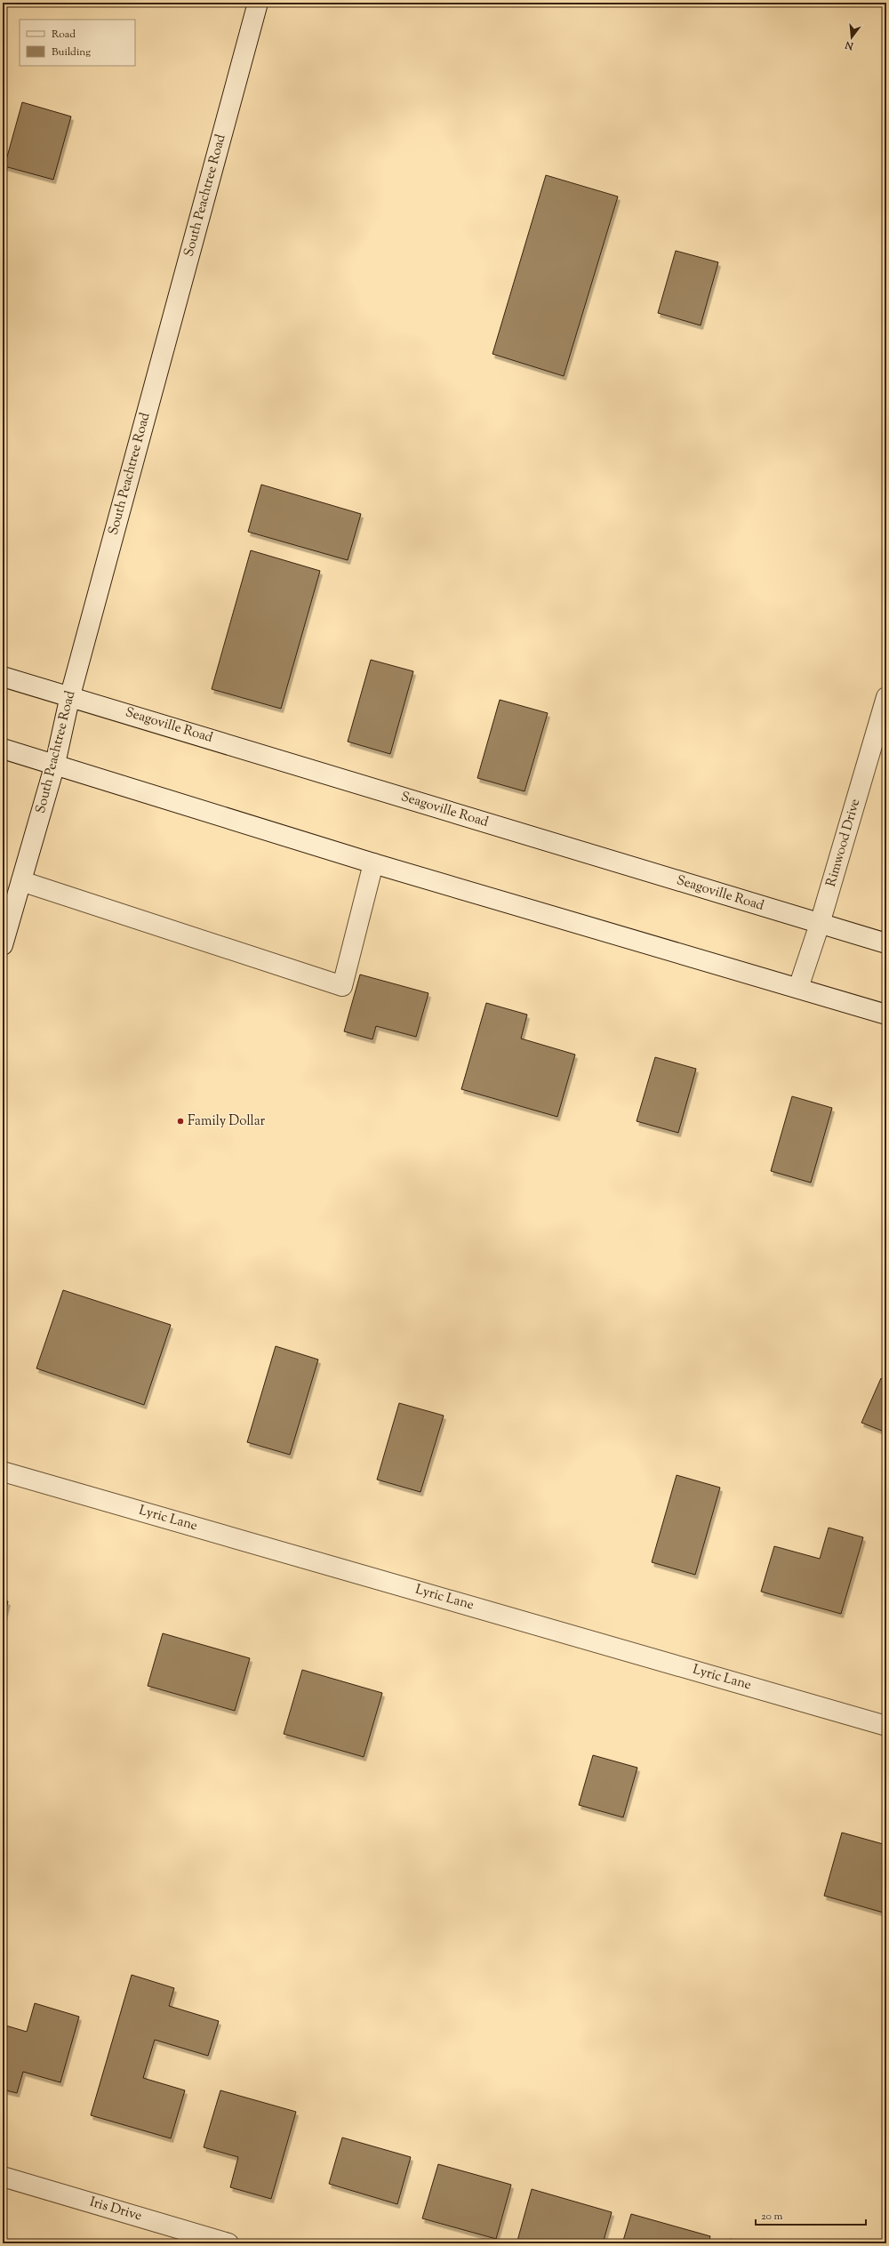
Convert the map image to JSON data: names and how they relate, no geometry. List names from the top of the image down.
{
  "streets": {
    "main road": [
      "South Peachtree Road",
      "Seagoville Road",
      "Rimwood Drive",
      "Lyric Lane",
      "Iris Drive"
    ]
  },
  "crossings": [
    ["South Peachtree Road", "Seagoville Road"],
    ["Seagoville Road", "Rimwood Drive"]
  ],
  "places": ["Family Dollar"],
  "legend": ["Road", "Building"],
  "scale_bar": "20 m",
  "north": "bottom"
}
